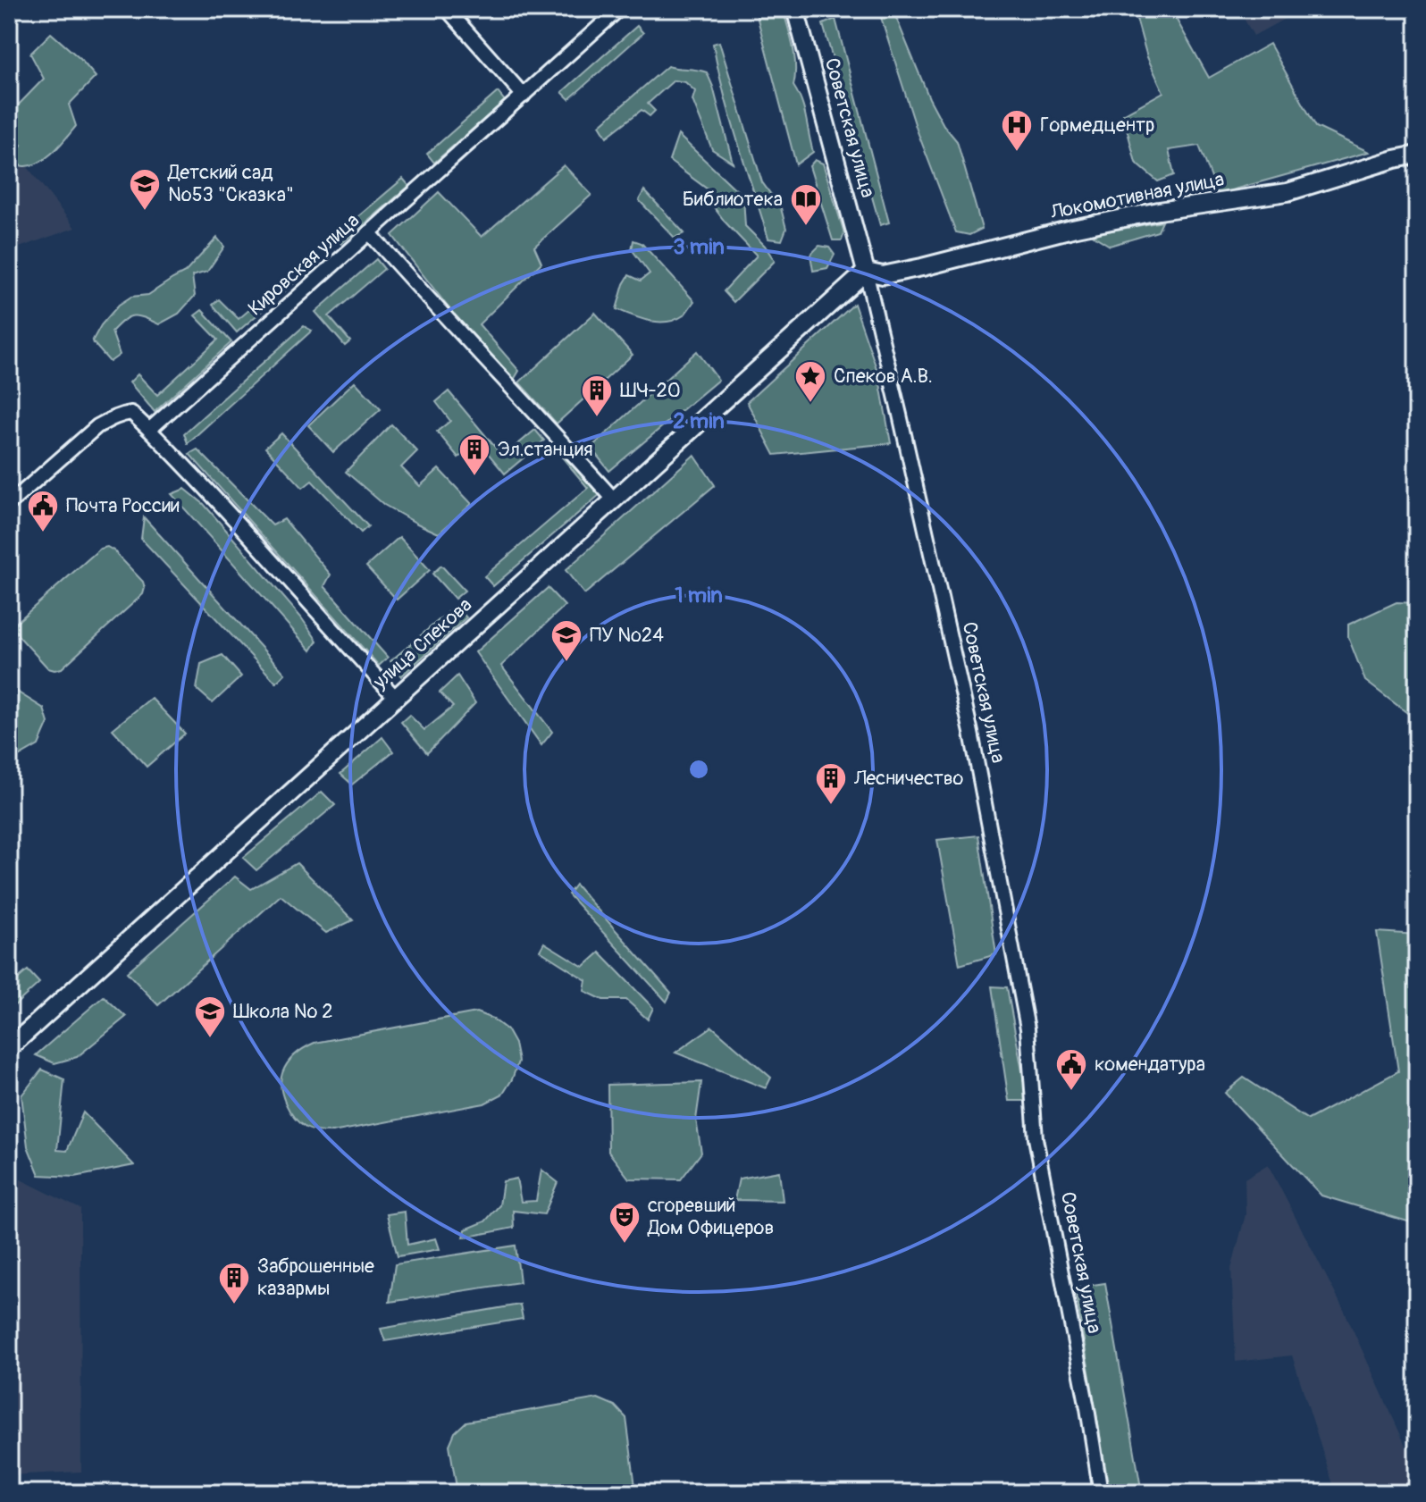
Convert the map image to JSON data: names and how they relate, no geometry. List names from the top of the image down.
{
  "streets": {
    "main road": ["Советская улица", "Локомотивная улица", "улица Спекова"],
    "street": ["Кировская улица"]
  },
  "crossings": [
    ["Советская улица", "Локомотивная улица"],
    ["Советская улица", "улица Спекова"],
    ["Локомотивная улица", "улица Спекова"]
  ],
  "places": {
    "hospital": ["Гормедцентр"],
    "school or university": ["Детский сад №53 \"Сказка\"", "ПУ №24", "Школа № 2"],
    "library": ["Библиотека"],
    "place": ["Спеков А.В."],
    "building": [
      "ШЧ-20",
      "Эл.станция",
      "Лесничество",
      "Заброшенные казармы"
    ],
    "public building": ["Почта России", "комендатура"],
    "theatre": ["сгоревший Дом Офицеров"]
  },
  "rings": ["3 min", "2 min", "1 min"]
}
